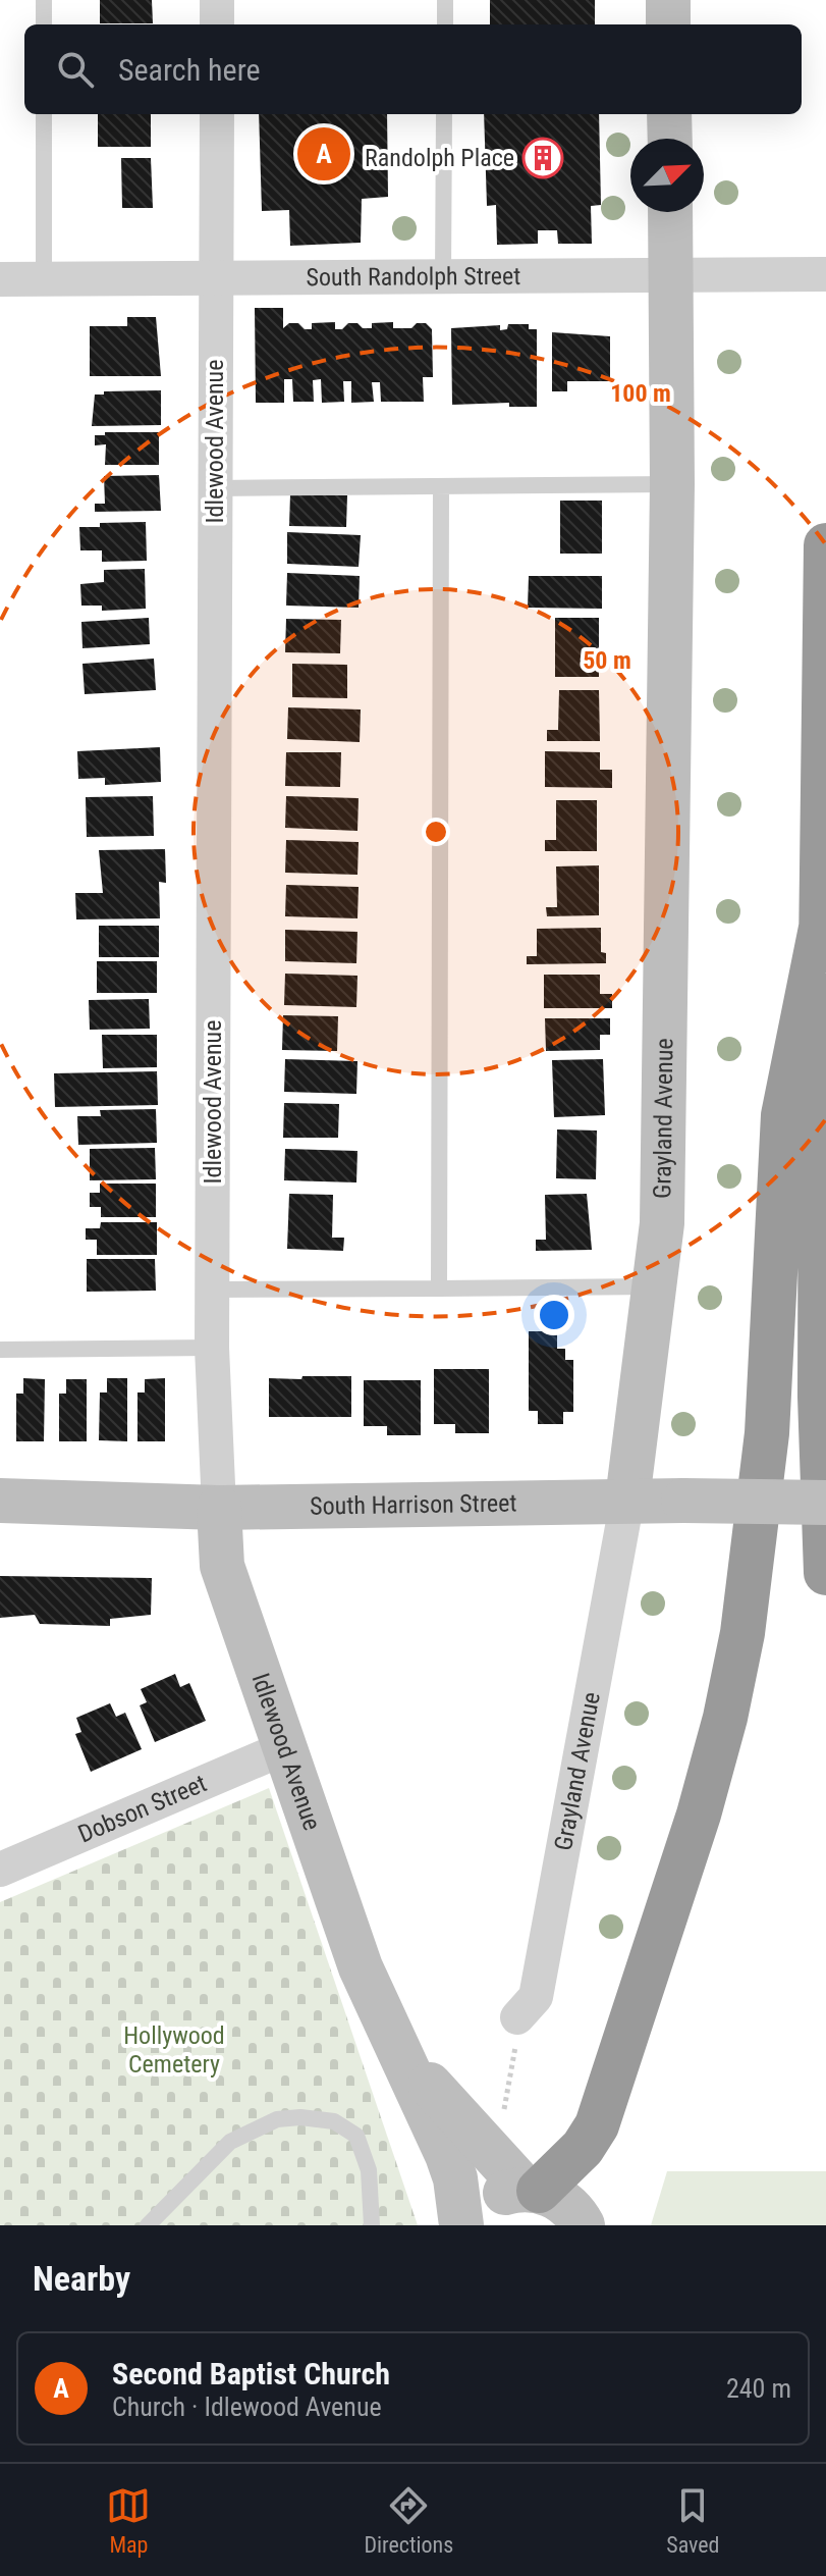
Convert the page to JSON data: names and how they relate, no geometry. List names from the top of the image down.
{
  "streets": {
    "street": [
      "South Randolph Street",
      "Idlewood Avenue",
      "Grayland Avenue",
      "South Harrison Street",
      "Dobson Street"
    ]
  },
  "crossings": [
    ["South Randolph Street", "Idlewood Avenue"],
    ["South Randolph Street", "Grayland Avenue"],
    ["Idlewood Avenue", "South Harrison Street"],
    ["Idlewood Avenue", "Dobson Street"],
    ["Grayland Avenue", "South Harrison Street"]
  ],
  "parks": ["Hollywood Cemetery"],
  "places": {
    "building": ["Randolph Place"]
  },
  "north": "top right",
  "page": {
    "search": "Search here",
    "pins": "A",
    "heading": "Nearby",
    "list": [
      {
        "mark": "A",
        "name": "Second Baptist Church",
        "note": "Church · Idlewood Avenue",
        "value": "240 m"
      }
    ],
    "nav": ["Map", "Directions", "Saved"]
  },
  "rings": ["100 m", "50 m"]
}
